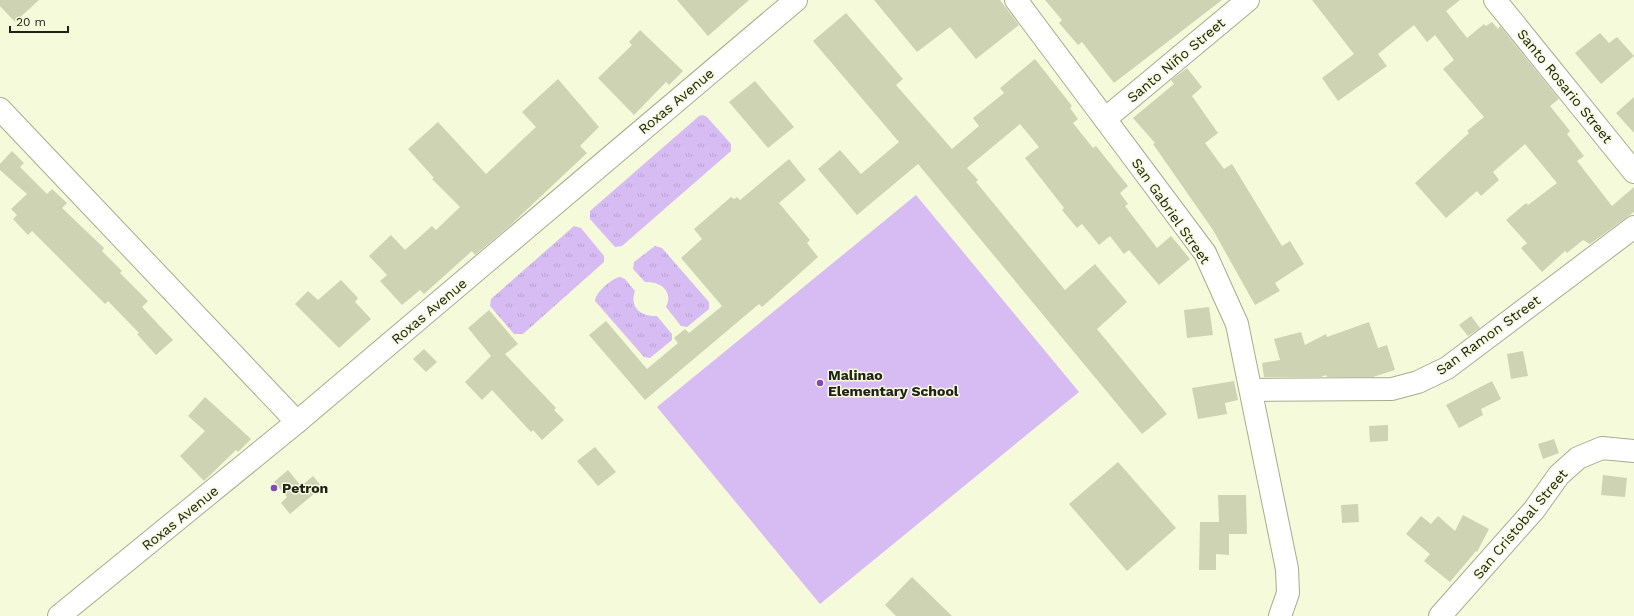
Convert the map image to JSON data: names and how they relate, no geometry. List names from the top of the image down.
{
  "streets": {
    "street": [
      "Santo Niño Street",
      "Santo Rosario Street",
      "Roxas Avenue",
      "San Gabriel Street",
      "San Ramon Street",
      "San Cristobal Street"
    ]
  },
  "crossings": [
    ["Santo Niño Street", "San Gabriel Street"],
    ["San Gabriel Street", "San Ramon Street"]
  ],
  "places": ["Malinao Elementary School", "Petron"],
  "scale_bar": "20 m"
}
